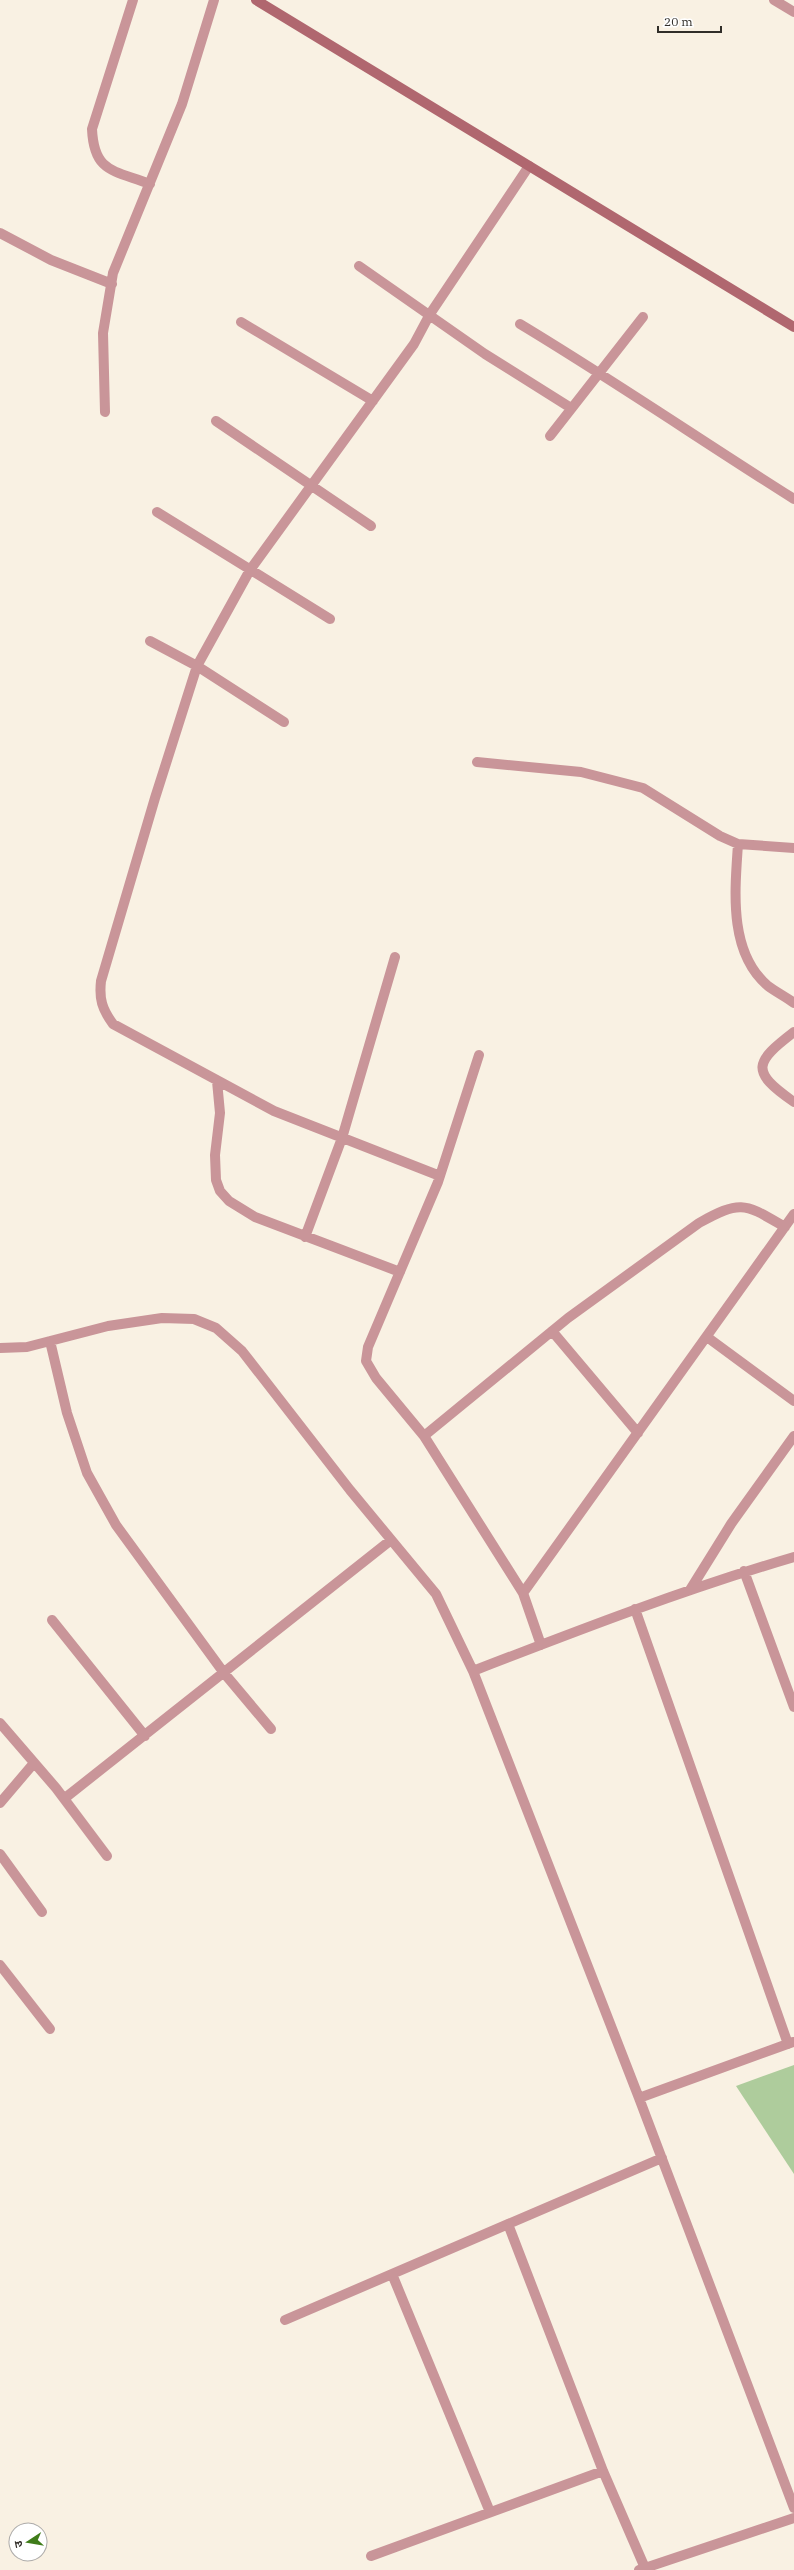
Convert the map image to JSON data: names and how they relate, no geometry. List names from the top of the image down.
{
  "scale_bar": "20 m",
  "north": "left"
}
